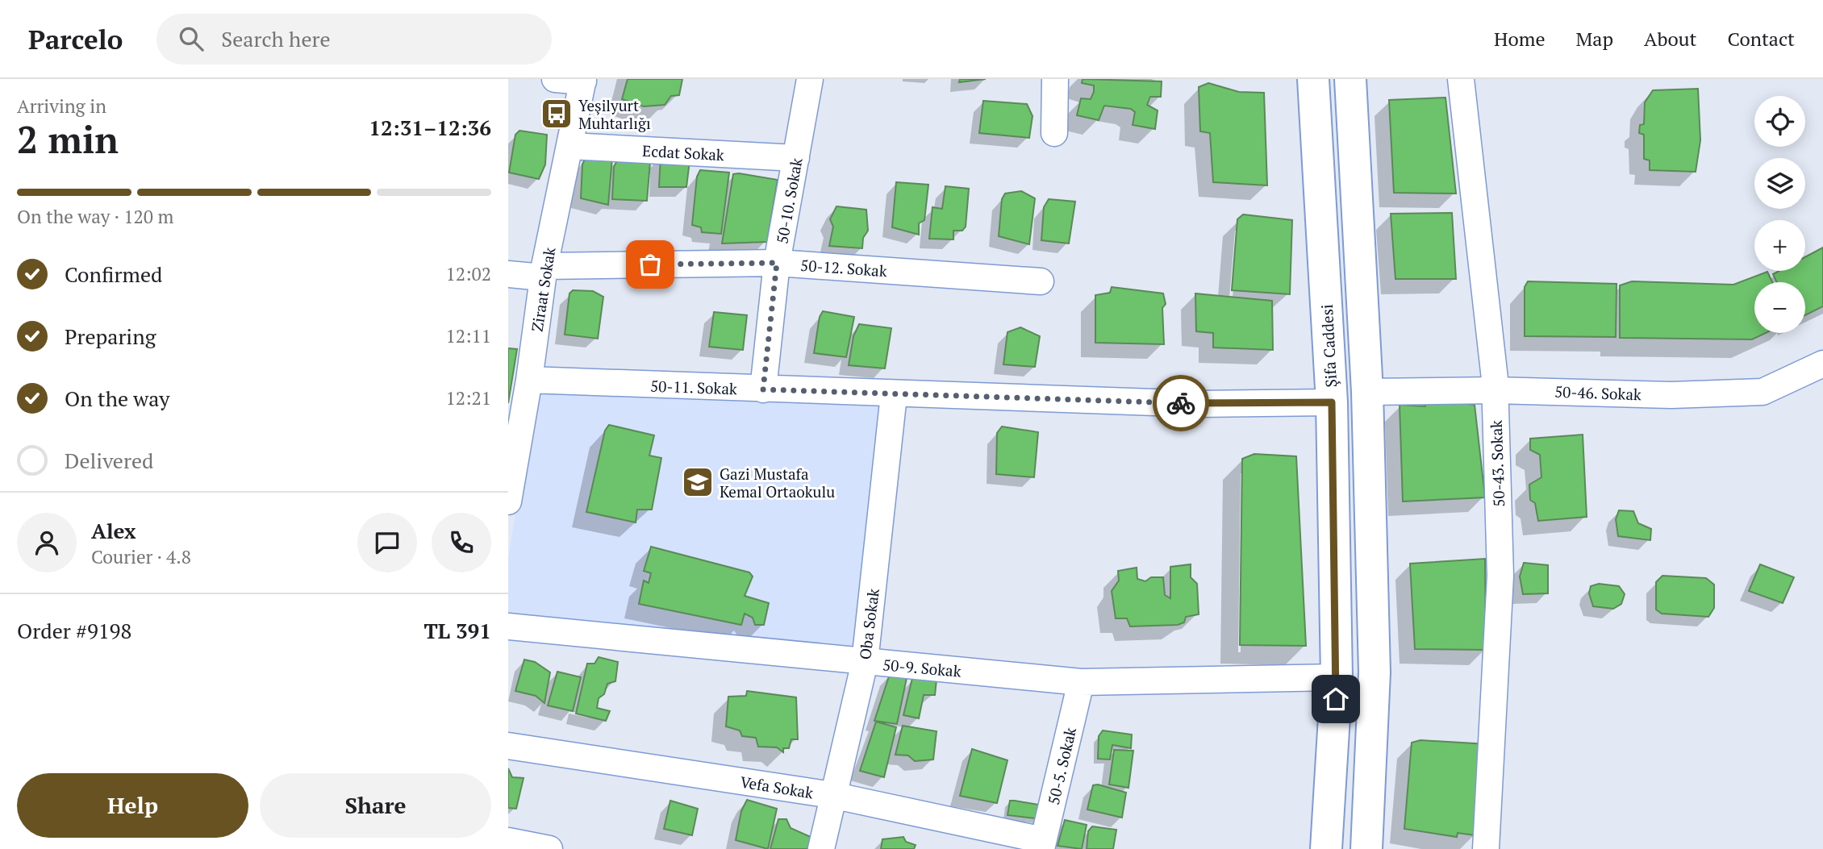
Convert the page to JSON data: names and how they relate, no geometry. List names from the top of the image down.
{
  "streets": {
    "street": [
      "Ecdat Sokak",
      "50-10. Sokak",
      "50-12. Sokak",
      "Ziraat Sokak",
      "Şifa Caddesi",
      "50-11. Sokak",
      "50-46. Sokak",
      "50-43. Sokak",
      "Oba Sokak",
      "50-9. Sokak",
      "50-5. Sokak",
      "Vefa Sokak"
    ]
  },
  "crossings": [
    ["Ecdat Sokak", "50-10. Sokak"],
    ["Ecdat Sokak", "Ziraat Sokak"],
    ["50-10. Sokak", "50-12. Sokak"],
    ["50-10. Sokak", "50-11. Sokak"],
    ["50-12. Sokak", "Ziraat Sokak"],
    ["Ziraat Sokak", "50-11. Sokak"],
    ["Şifa Caddesi", "50-11. Sokak"],
    ["Şifa Caddesi", "50-9. Sokak"],
    ["50-11. Sokak", "Oba Sokak"],
    ["50-46. Sokak", "50-43. Sokak"],
    ["Oba Sokak", "50-9. Sokak"],
    ["Oba Sokak", "Vefa Sokak"],
    ["50-9. Sokak", "50-5. Sokak"],
    ["50-5. Sokak", "Vefa Sokak"]
  ],
  "places": {
    "bus stop": ["Yeşilyurt Muhtarlığı"],
    "school or university": ["Gazi Mustafa Kemal Ortaokulu"]
  },
  "page": {
    "header": "Parcelo",
    "search": "Search here",
    "nav": [
      "Home",
      "Map",
      "About",
      "Contact"
    ],
    "heading": ["2 min", "Arriving in", "12:31–12:36"],
    "panel": [
      "Alex",
      "Courier · 4.8",
      "Order #9198",
      "TL 391"
    ],
    "map_buttons": ["+", "−"],
    "bar": "On the way · 120 m",
    "list": [
      ["Confirmed", "12:02"],
      ["Preparing", "12:11"],
      ["On the way", "12:21"],
      "Delivered"
    ],
    "buttons": ["Help", "Share"]
  }
}
